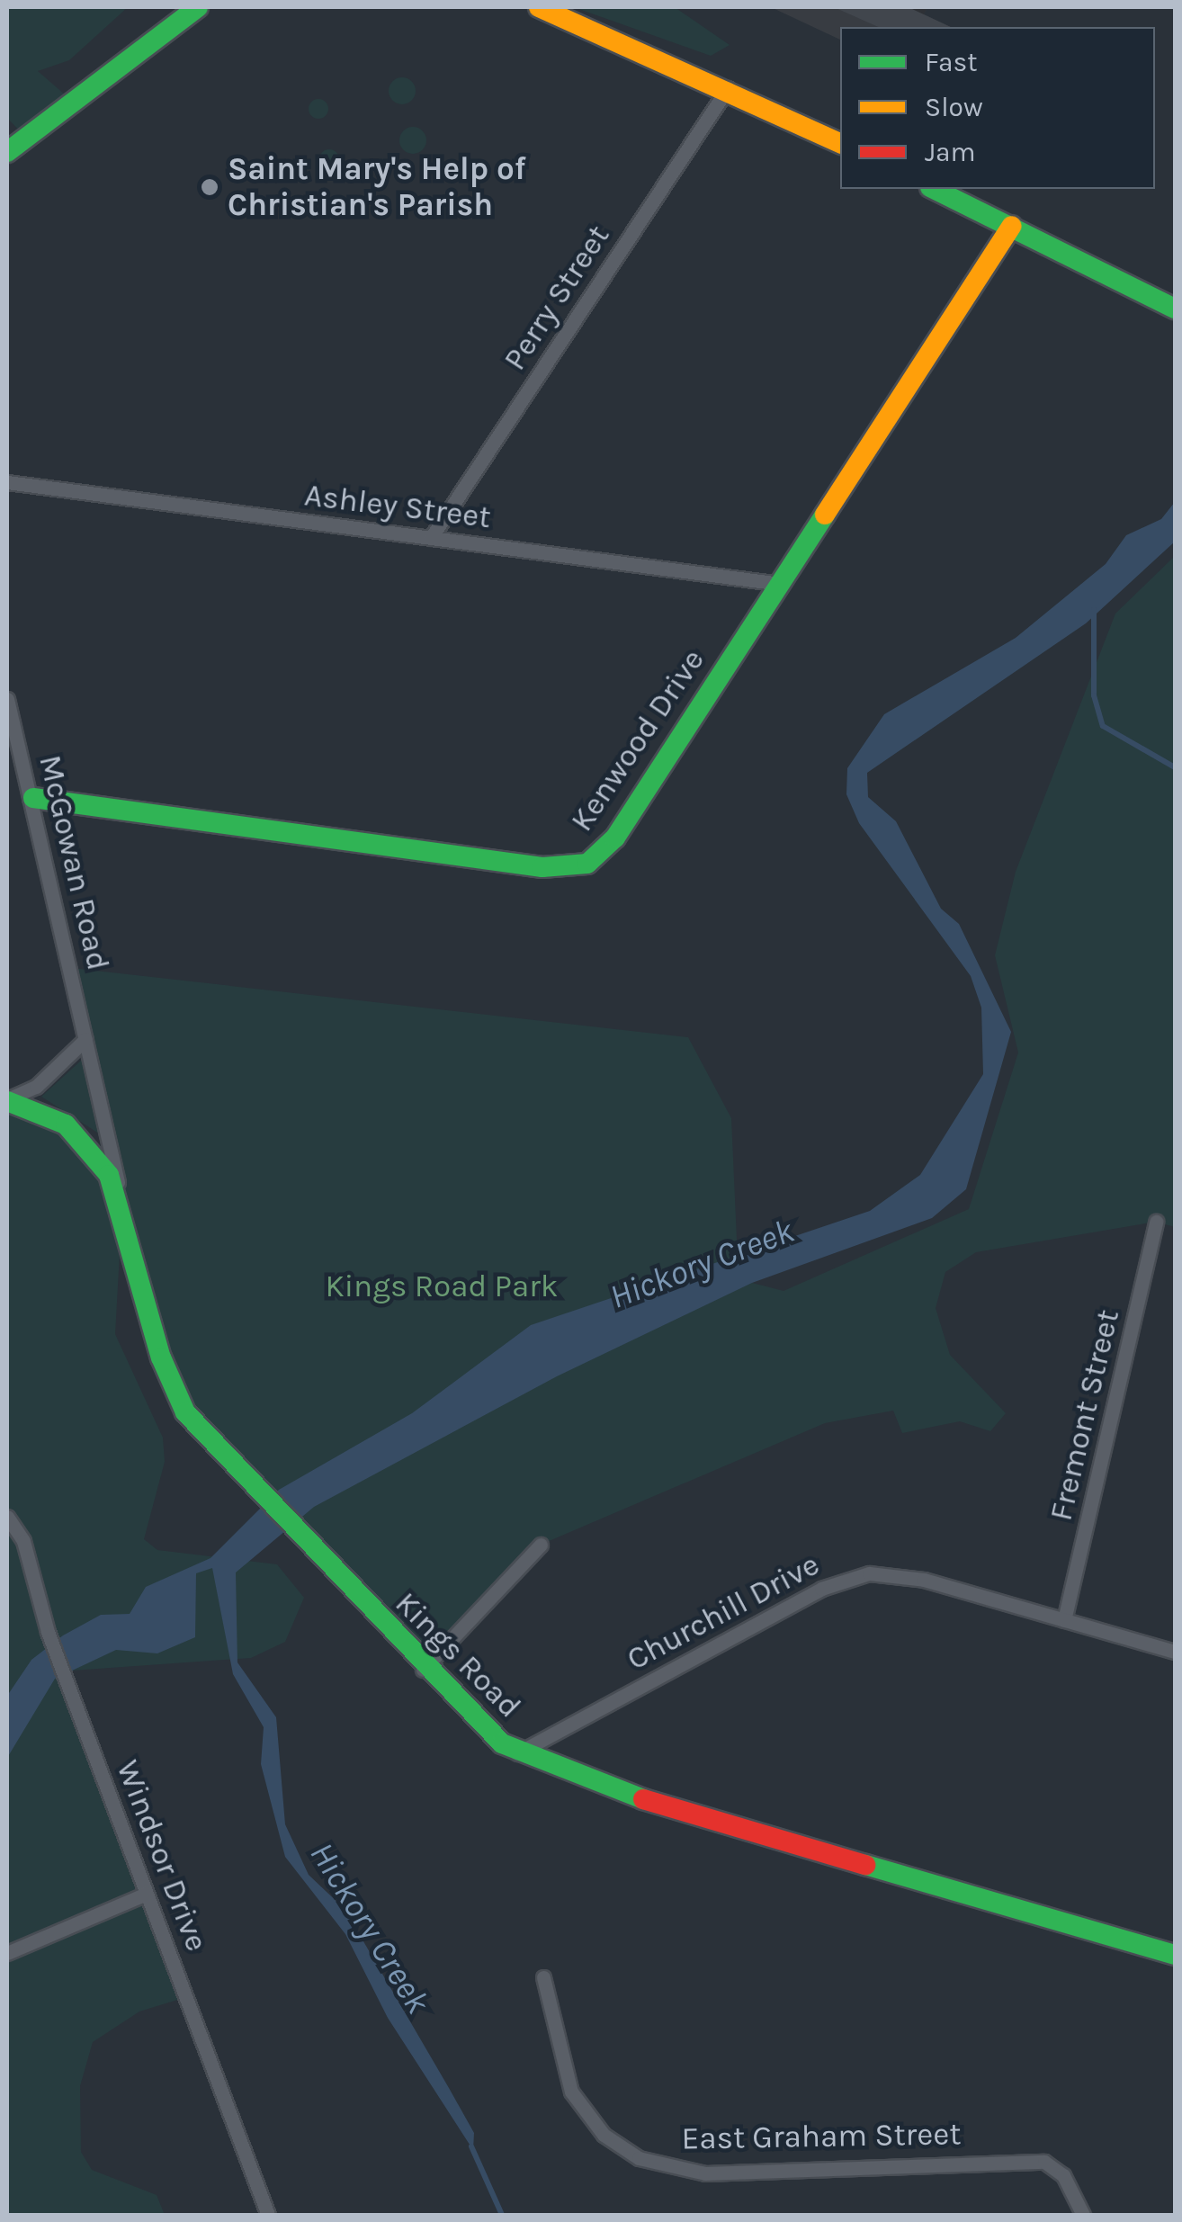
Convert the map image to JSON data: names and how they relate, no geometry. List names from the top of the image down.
{
  "streets": {
    "street": [
      "Perry Street",
      "Ashley Street",
      "Kenwood Drive",
      "McGowan Road",
      "Fremont Street",
      "Churchill Drive",
      "Kings Road",
      "Windsor Drive",
      "East Graham Street"
    ]
  },
  "crossings": [
    ["Perry Street", "Ashley Street"],
    ["Ashley Street", "Kenwood Drive"],
    ["Kenwood Drive", "McGowan Road"],
    ["McGowan Road", "Kings Road"],
    ["Fremont Street", "Churchill Drive"],
    ["Churchill Drive", "Kings Road"]
  ],
  "water": ["Hickory Creek"],
  "parks": ["Kings Road Park"],
  "places": ["Saint Mary's Help of Christian's Parish"],
  "legend": ["Fast", "Slow", "Jam"]
}
